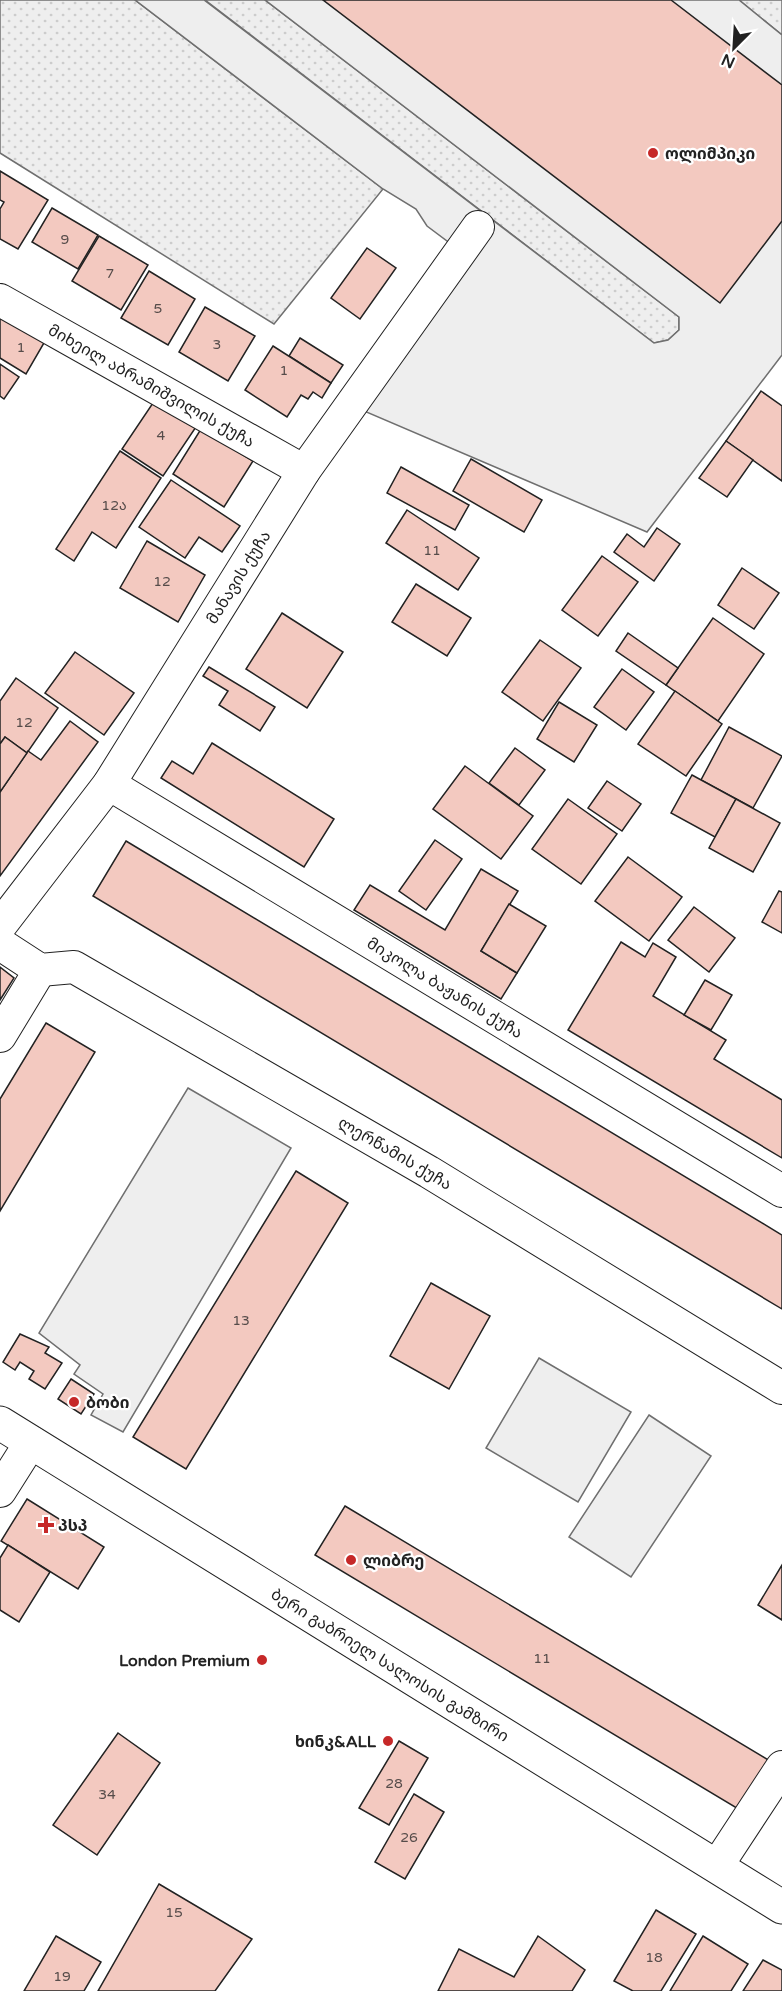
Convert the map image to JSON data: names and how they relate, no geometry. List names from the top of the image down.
{
  "streets": {
    "main road": ["ბერი გაბრიელ სალოსის გამზირი"],
    "street": [
      "მიხეილ აბრამიშვილის ქუჩა",
      "მანავის ქუჩა",
      "მიკოლა ბაჟანის ქუჩა",
      "ლერწამის ქუჩა"
    ]
  },
  "crossings": [
    ["მიხეილ აბრამიშვილის ქუჩა", "მანავის ქუჩა"],
    ["მანავის ქუჩა", "მიკოლა ბაჟანის ქუჩა"]
  ],
  "places": {
    "other": [
      "ოლიმპიკი",
      "ბობი",
      "ლიბრე",
      "London Premium",
      "ხინკ&ALL"
    ],
    "health": ["პსპ"]
  },
  "house_numbers": [
    "9",
    "7",
    "5",
    "3",
    "1",
    "1",
    "4",
    "12ა",
    "11",
    "12",
    "12",
    "13",
    "11",
    "28",
    "34",
    "26",
    "15",
    "18",
    "19"
  ],
  "north": "bottom left"
}
